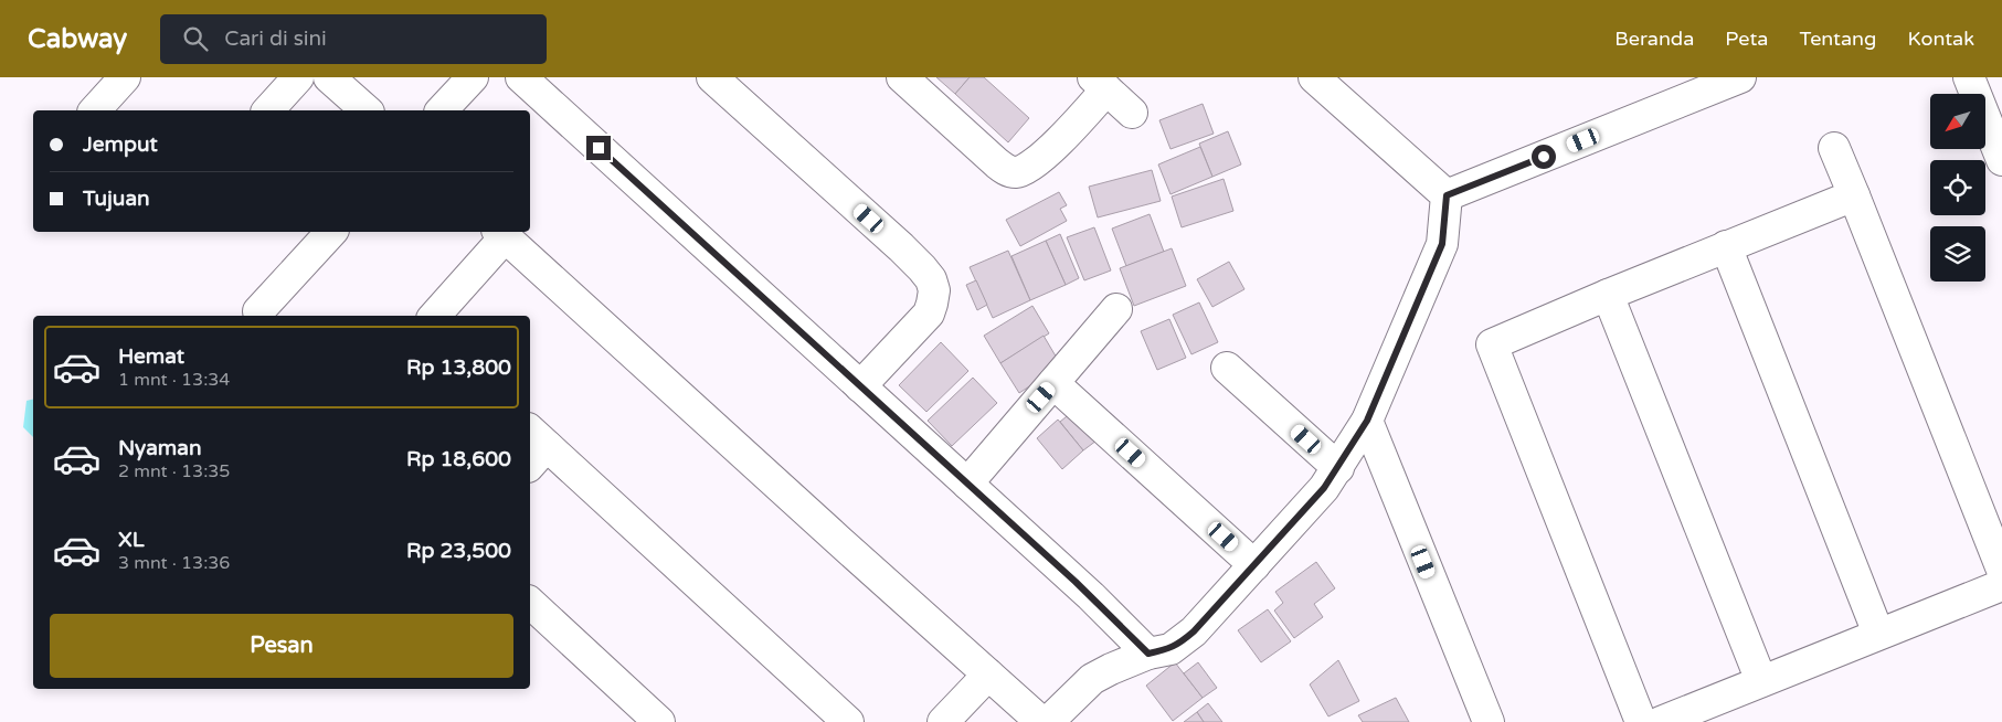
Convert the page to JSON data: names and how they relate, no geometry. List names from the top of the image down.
{
  "north": "bottom left",
  "page": {
    "header": "Cabway",
    "search": "Cari di sini",
    "nav": [
      "Beranda",
      "Peta",
      "Tentang",
      "Kontak"
    ],
    "banner": ["Jemput", "Tujuan"],
    "list": [
      {
        "name": "Hemat",
        "note": "1 mnt · 13:34",
        "value": "Rp 13,800"
      },
      {
        "name": "Nyaman",
        "note": "2 mnt · 13:35",
        "value": "Rp 18,600"
      },
      {
        "name": "XL",
        "note": "3 mnt · 13:36",
        "value": "Rp 23,500"
      }
    ],
    "buttons": "Pesan"
  }
}
